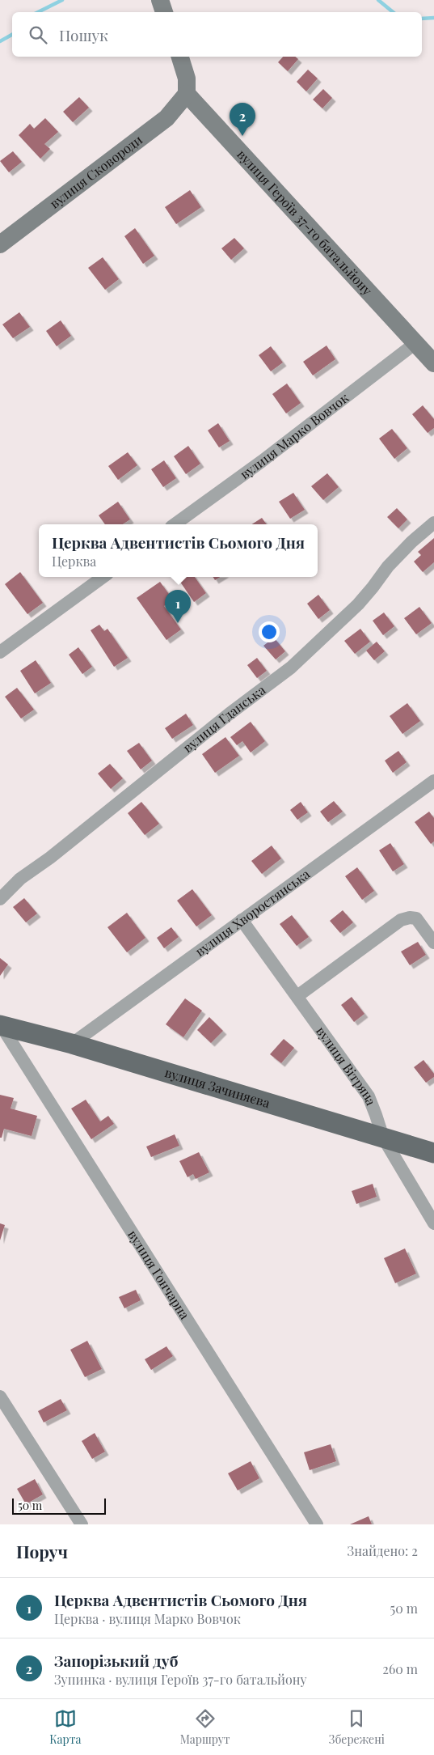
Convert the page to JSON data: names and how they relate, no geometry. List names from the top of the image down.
{
  "streets": {
    "main road": ["вулиця Зачиняєва"],
    "street": [
      "вулиця Сковороди",
      "вулиця Героїв 37-го батальйону",
      "вулиця Марко Вовчок",
      "вулиця Гданська",
      "вулиця Хворостянська",
      "вулиця Вітряна",
      "вулиця Гончарна"
    ]
  },
  "crossings": [
    ["вулиця Сковороди", "вулиця Героїв 37-го батальйону"],
    ["вулиця Героїв 37-го батальйону", "вулиця Марко Вовчок"],
    ["вулиця Хворостянська", "вулиця Вітряна"],
    ["вулиця Хворостянська", "вулиця Зачиняєва"],
    ["вулиця Вітряна", "вулиця Зачиняєва"],
    ["вулиця Зачиняєва", "вулиця Гончарна"]
  ],
  "scale_bar": "50 m",
  "page": {
    "search": "Пошук",
    "pins": ["2", "1"],
    "popup": ["Церква Адвентистів Сьомого Дня", "Церква"],
    "scale": "50 m",
    "heading": ["Поруч", "Знайдено: 2"],
    "list": [
      {
        "mark": "1",
        "name": "Церква Адвентистів Сьомого Дня",
        "note": "Церква · вулиця Марко Вовчок",
        "value": "50 m"
      },
      {
        "mark": "2",
        "name": "Запорізький дуб",
        "note": "Зупинка · вулиця Героїв 37-го батальйону",
        "value": "260 m"
      }
    ],
    "nav": ["Карта", "Маршрут", "Збережені"]
  }
}
